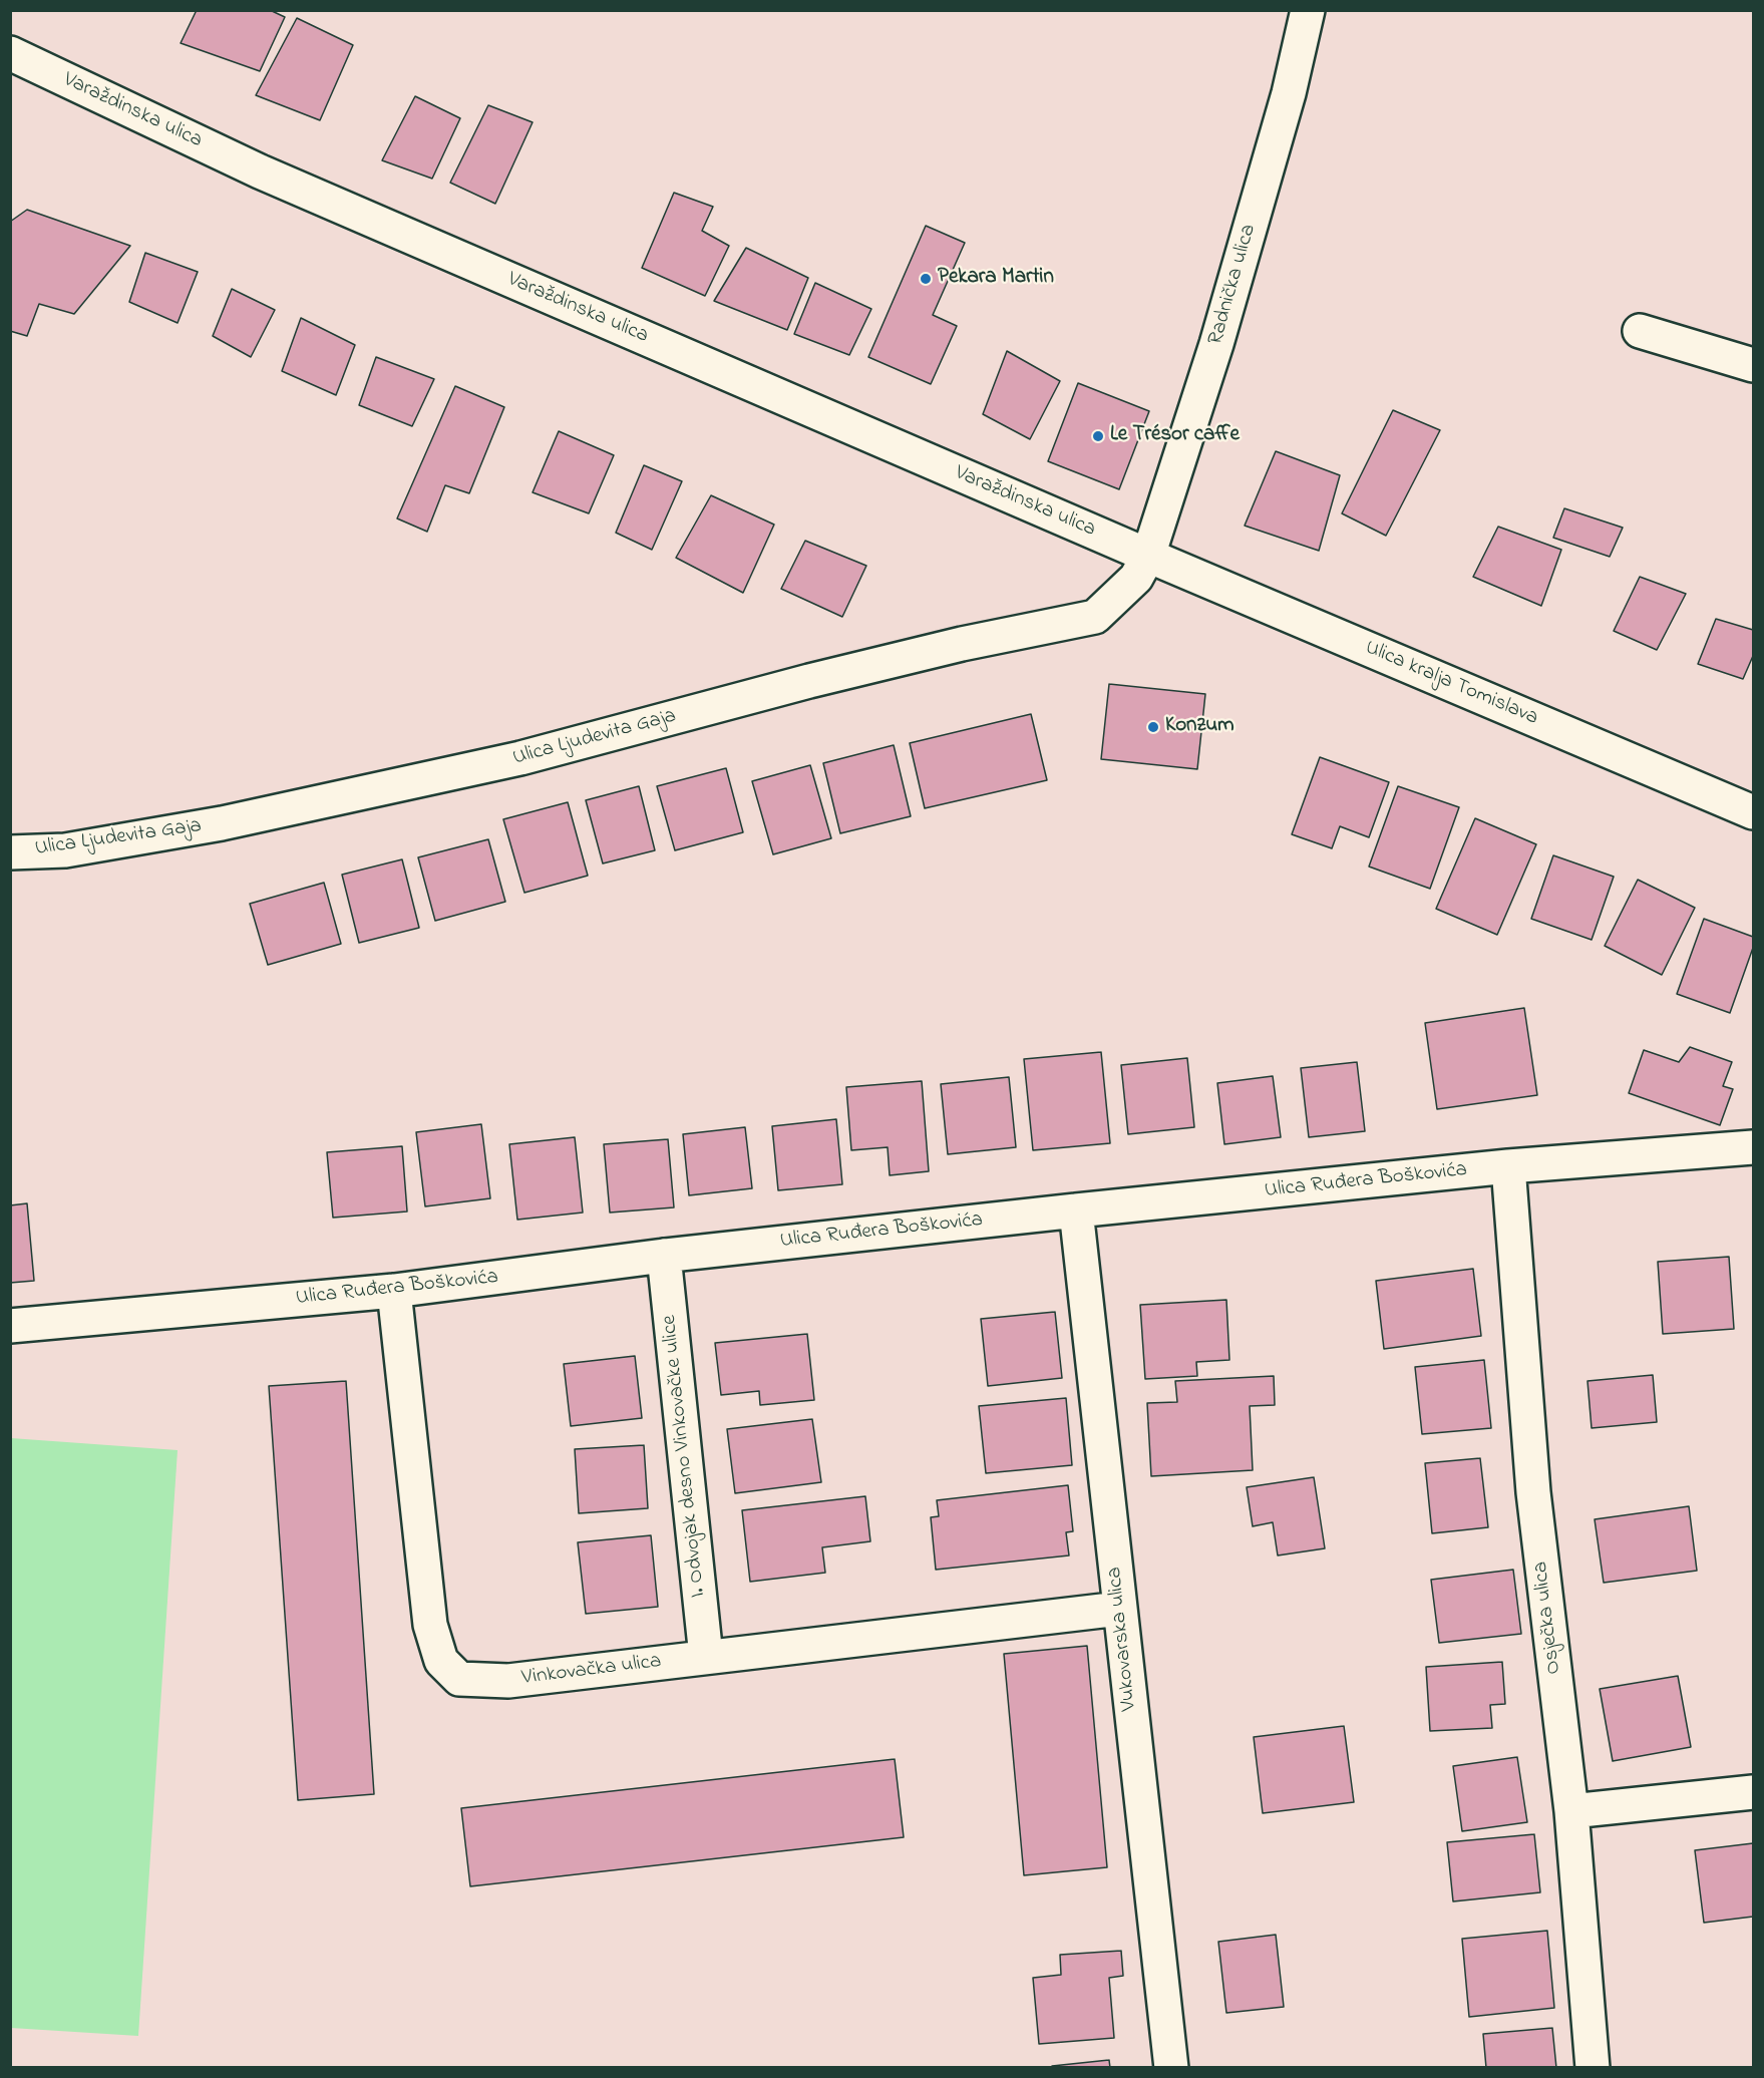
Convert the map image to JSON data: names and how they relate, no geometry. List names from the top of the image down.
{
  "streets": {
    "street": [
      "Varaždinska ulica",
      "Radnička ulica",
      "Ulica kralja Tomislava",
      "Ulica Ljudevita Gaja",
      "Ulica Ruđera Boškovića",
      "I. Odvojak desno Vinkovačke ulice",
      "Osječka ulica",
      "Vukovarska ulica",
      "Vinkovačka ulica"
    ]
  },
  "crossings": [
    ["Varaždinska ulica", "Radnička ulica"],
    ["Varaždinska ulica", "Ulica kralja Tomislava"],
    ["Varaždinska ulica", "Ulica Ljudevita Gaja"],
    ["Radnička ulica", "Ulica kralja Tomislava"],
    ["Radnička ulica", "Ulica Ljudevita Gaja"],
    ["Ulica kralja Tomislava", "Ulica Ljudevita Gaja"],
    ["Ulica Ruđera Boškovića", "I. Odvojak desno Vinkovačke ulice"],
    ["Ulica Ruđera Boškovića", "Osječka ulica"],
    ["Ulica Ruđera Boškovića", "Vukovarska ulica"],
    ["Ulica Ruđera Boškovića", "Vinkovačka ulica"],
    ["I. Odvojak desno Vinkovačke ulice", "Vinkovačka ulica"],
    ["Vukovarska ulica", "Vinkovačka ulica"]
  ],
  "places": ["Pekara Martin", "Le Trésor caffe", "Konzum"]
}
